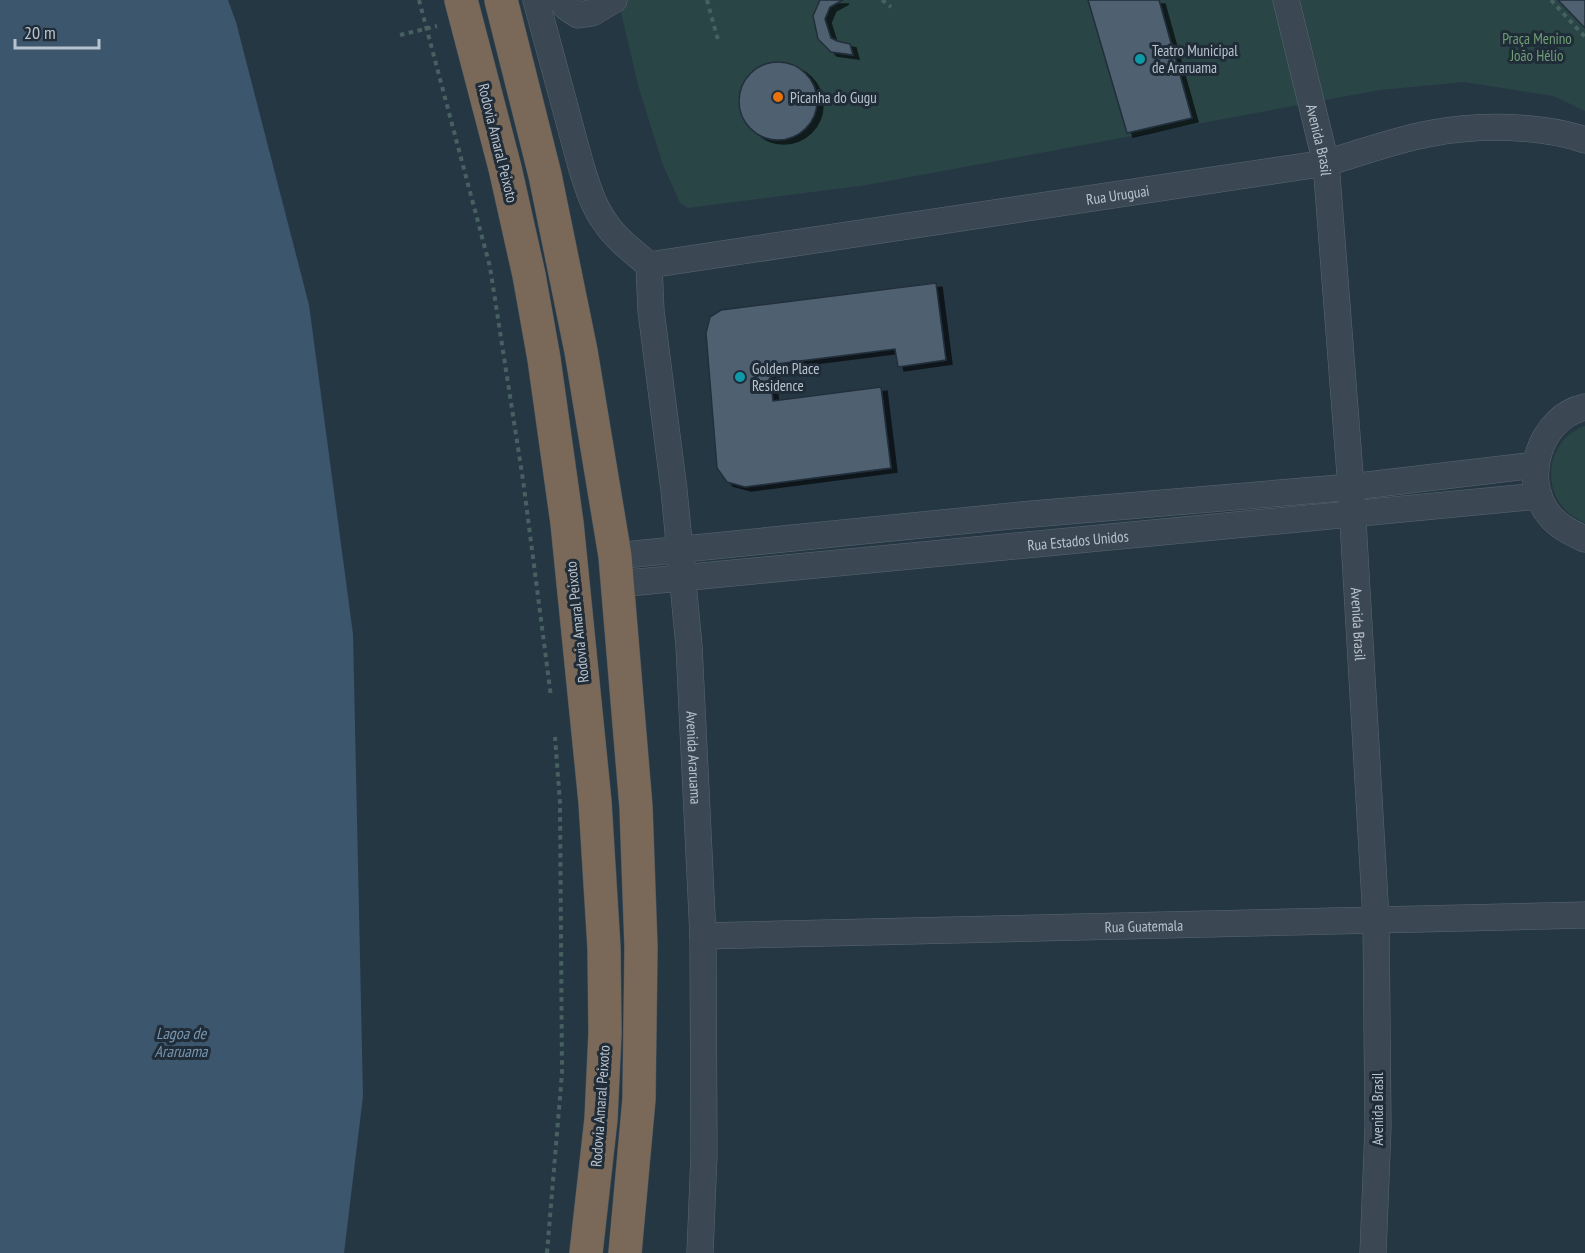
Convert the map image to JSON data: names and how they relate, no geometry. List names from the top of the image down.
{
  "streets": {
    "highway": ["Rodovia Amaral Peixoto"],
    "street": [
      "Avenida Brasil",
      "Rua Uruguai",
      "Rua Estados Unidos",
      "Avenida Araruama",
      "Rua Guatemala"
    ]
  },
  "crossings": [
    ["Avenida Brasil", "Rua Uruguai"],
    ["Avenida Brasil", "Rua Estados Unidos"],
    ["Avenida Brasil", "Rua Guatemala"],
    ["Rua Uruguai", "Avenida Araruama"],
    ["Rua Estados Unidos", "Avenida Araruama"],
    ["Avenida Araruama", "Rua Guatemala"]
  ],
  "water": ["Lagoa de Araruama"],
  "parks": ["Praça Menino João Hélio"],
  "places": ["Teatro Municipal de Araruama", "Picanha do Gugu", "Golden Place Residence"],
  "scale_bar": "20 m"
}
